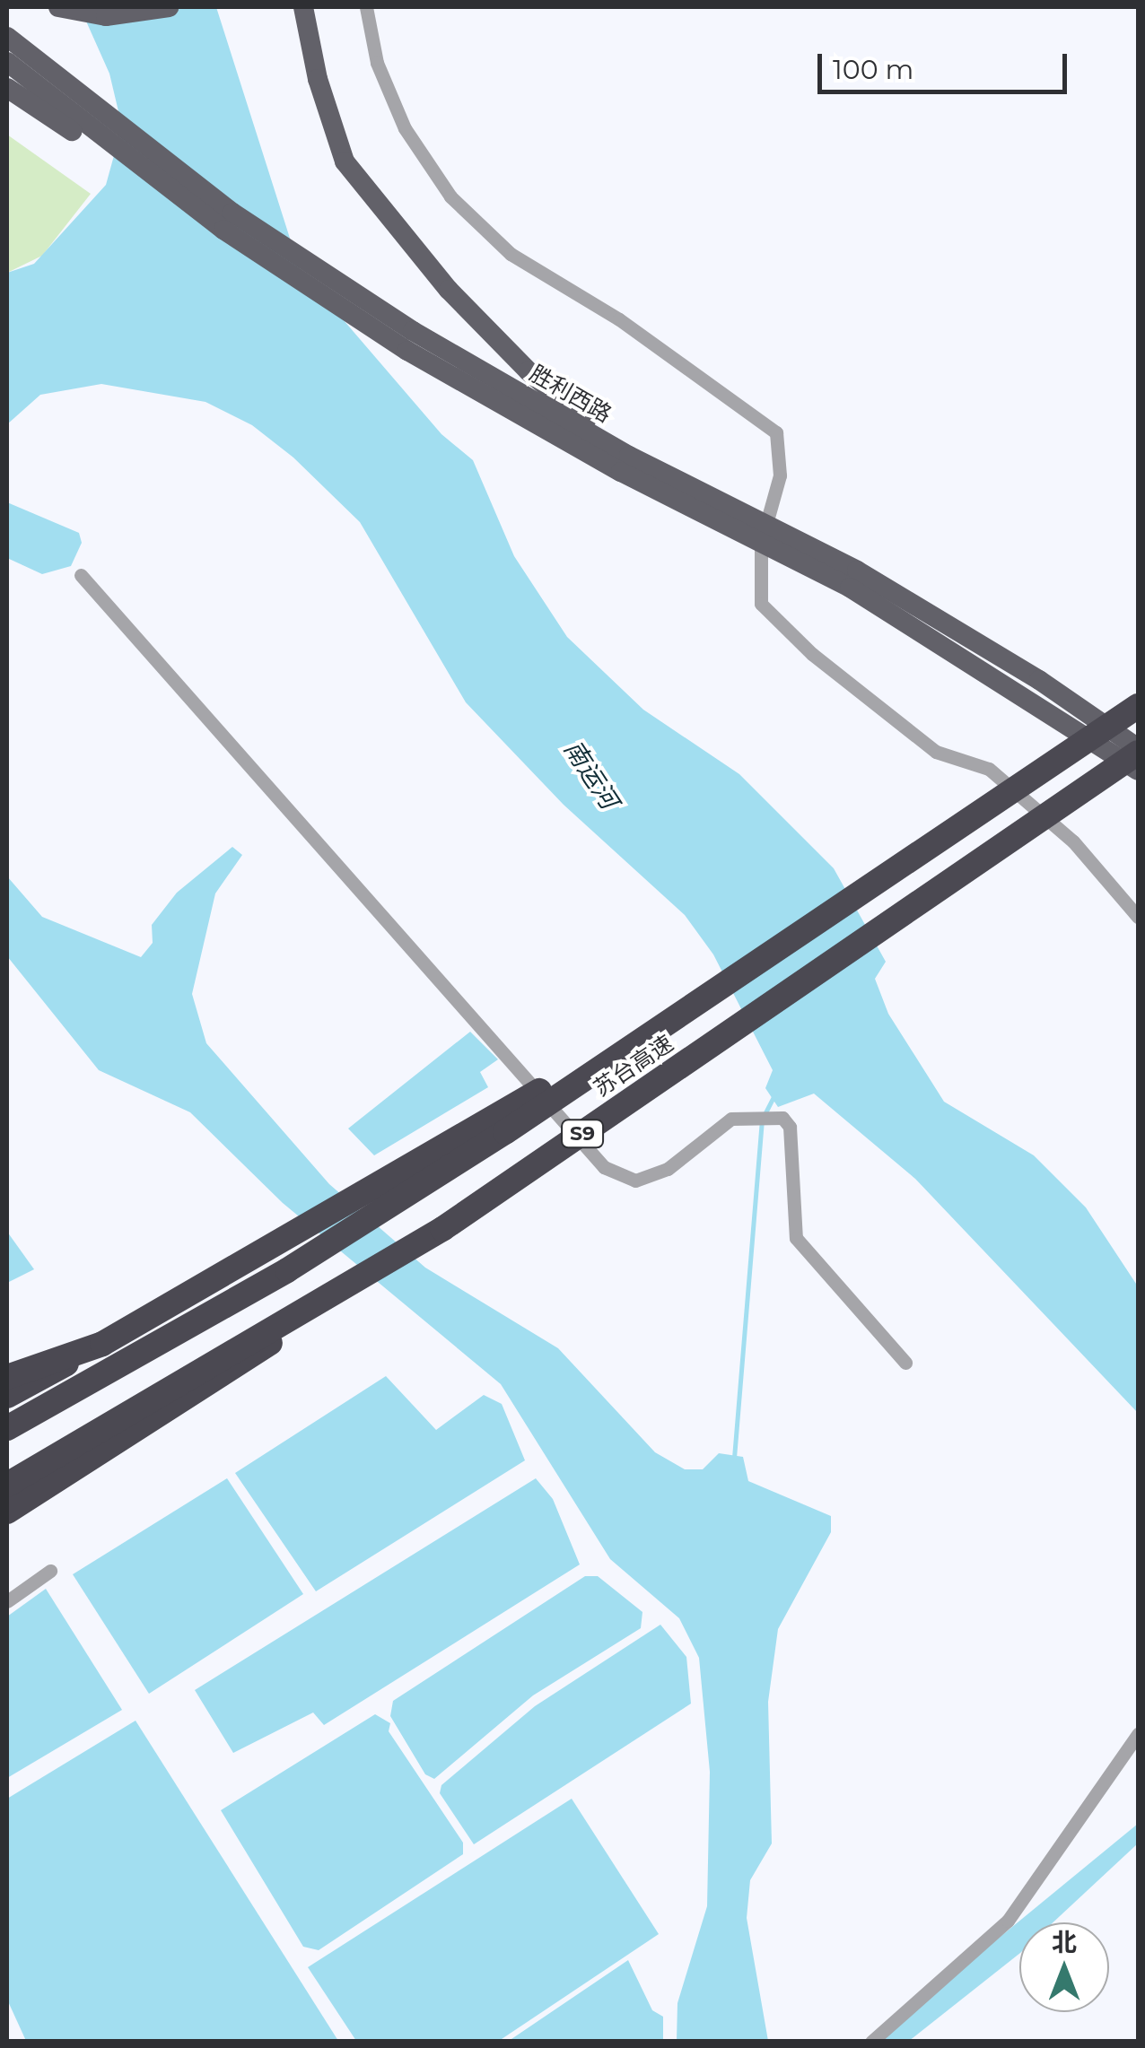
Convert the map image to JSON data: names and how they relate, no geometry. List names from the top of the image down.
{
  "streets": {
    "highway": ["苏台高速", "S9"],
    "main road": ["胜利西路"]
  },
  "crossings": [
    ["胜利西路", "苏台高速"]
  ],
  "water": ["南运河"],
  "scale_bar": "100 m",
  "north": "top"
}
